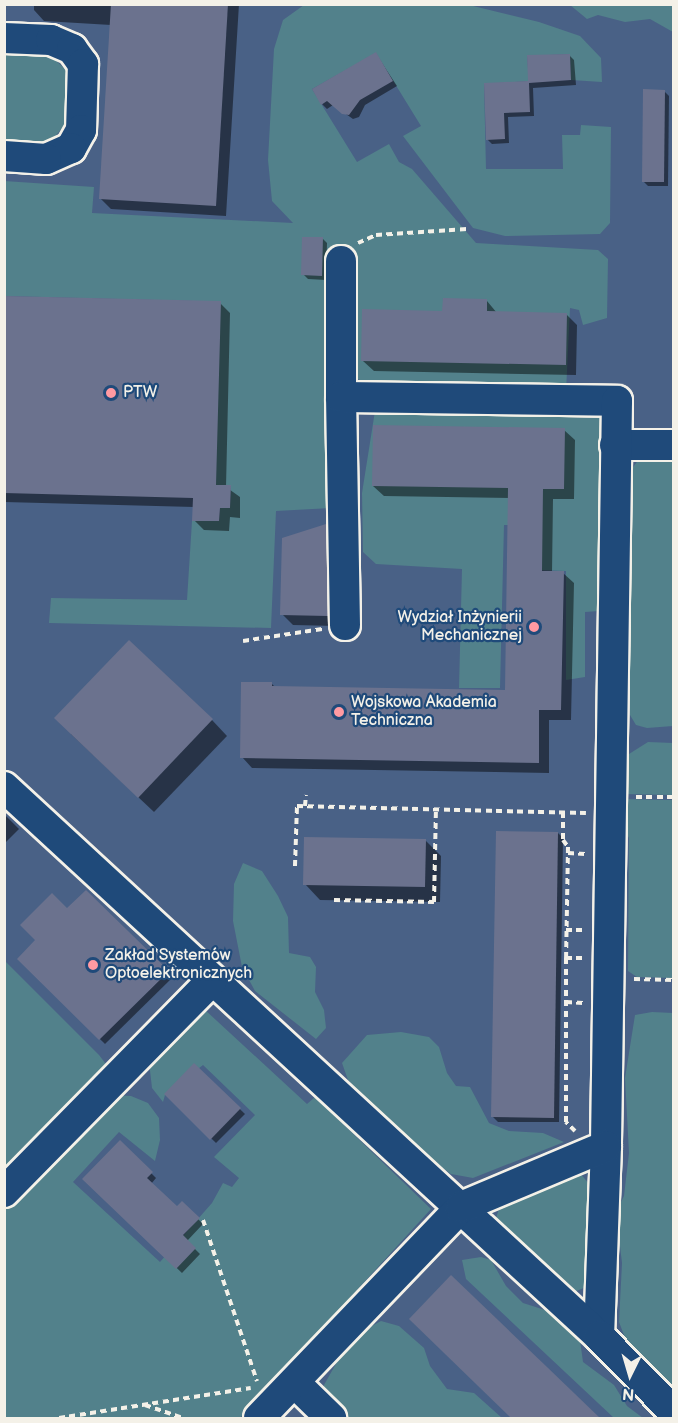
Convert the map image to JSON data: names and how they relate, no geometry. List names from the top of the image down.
{
  "places": [
    "PTW",
    "Wydział Inżynierii Mechanicznej",
    "Wojskowa Akademia Techniczna",
    "Zakład Systemów Optoelektronicznych"
  ],
  "north": "bottom"
}
